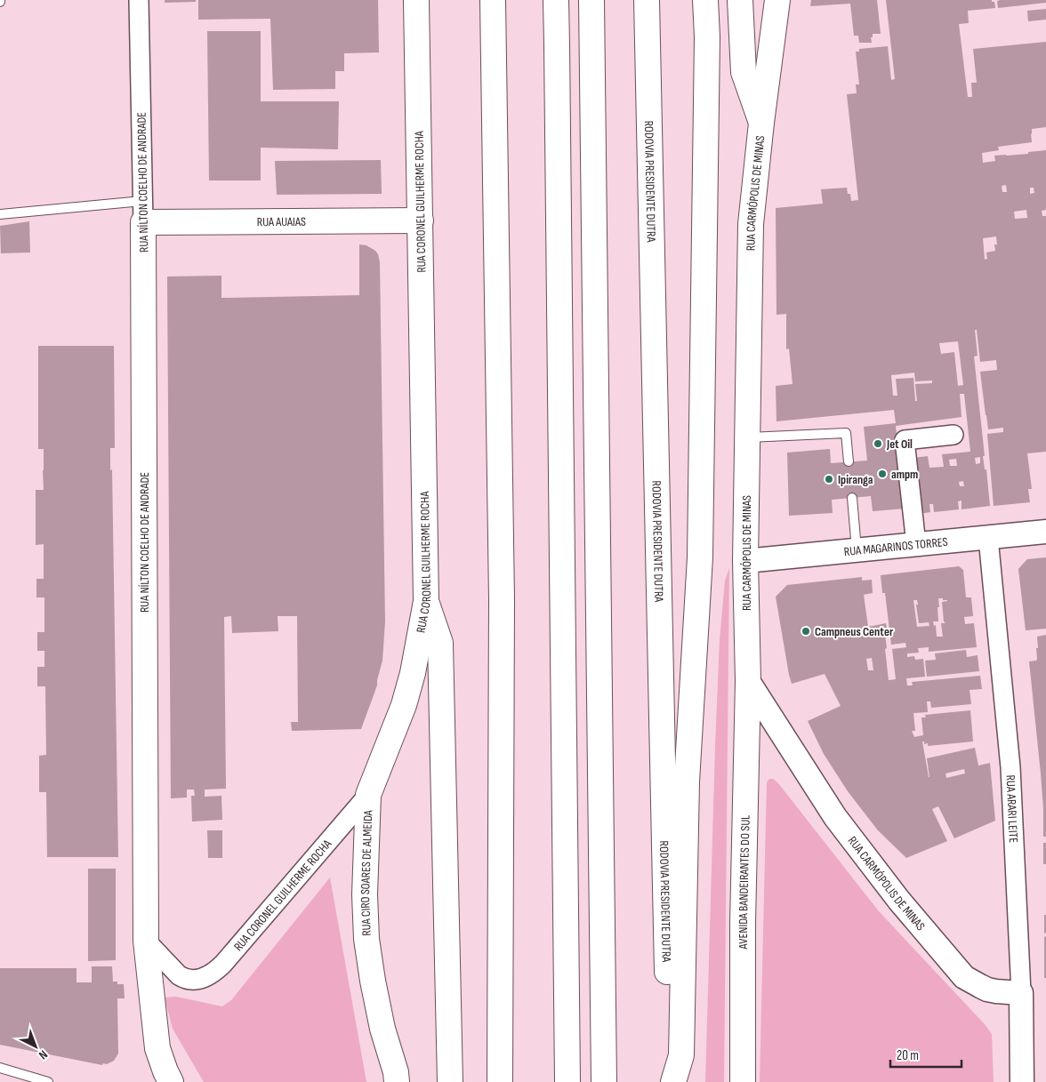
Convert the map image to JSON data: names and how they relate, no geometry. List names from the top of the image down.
{
  "streets": {
    "main road": [
      "RODOVIA PRESIDENTE DUTRA",
      "RUA NÍLTON COELHO DE ANDRADE",
      "RUA CARMÓPOLIS DE MINAS",
      "RUA CORONEL GUILHERME ROCHA",
      "RUA AUAIAS",
      "RUA CIRO SOARES DE ALMEIDA",
      "AVENIDA BANDEIRANTES DO SUL"
    ],
    "street": ["RUA MAGARINOS TORRES", "RUA ARARI LEITE"]
  },
  "crossings": [
    ["RUA NÍLTON COELHO DE ANDRADE", "RUA CORONEL GUILHERME ROCHA"],
    ["RUA NÍLTON COELHO DE ANDRADE", "RUA AUAIAS"],
    ["RUA CARMÓPOLIS DE MINAS", "RUA MAGARINOS TORRES"],
    ["RUA CARMÓPOLIS DE MINAS", "RUA ARARI LEITE"],
    ["RUA CARMÓPOLIS DE MINAS", "AVENIDA BANDEIRANTES DO SUL"],
    ["RUA CORONEL GUILHERME ROCHA", "RUA AUAIAS"],
    ["RUA CORONEL GUILHERME ROCHA", "RUA CIRO SOARES DE ALMEIDA"],
    ["RUA MAGARINOS TORRES", "RUA ARARI LEITE"]
  ],
  "places": [
    "Jet Oil",
    "ampm",
    "Ipiranga",
    "Campneus Center"
  ],
  "scale_bar": "20 m",
  "north": "bottom right"
}
